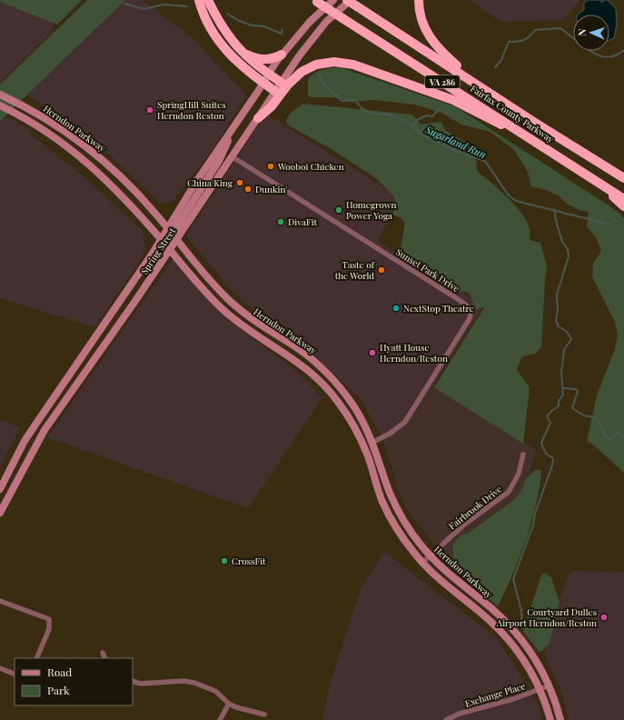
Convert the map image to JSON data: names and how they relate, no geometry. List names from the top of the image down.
{
  "streets": {
    "highway": ["VA 286", "Fairfax County Parkway"],
    "main road": ["Herndon Parkway", "Spring Street"],
    "street": ["Sunset Park Drive", "Fairbrook Drive", "Exchange Place"]
  },
  "crossings": [
    ["Fairfax County Parkway", "Spring Street"],
    ["Herndon Parkway", "Spring Street"],
    ["Herndon Parkway", "Sunset Park Drive"],
    ["Herndon Parkway", "Fairbrook Drive"],
    ["Herndon Parkway", "Exchange Place"],
    ["Spring Street", "Sunset Park Drive"]
  ],
  "water": ["Sugarland Run"],
  "places": [
    "SpringHill Suites Herndon Reston",
    "Wooboi Chicken",
    "China King",
    "Dunkin'",
    "Homegrown Power Yoga",
    "DivaFit",
    "Taste of the World",
    "NextStop Theatre",
    "Hyatt House Herndon/Reston",
    "CrossFit",
    "Courtyard Dulles Airport Herndon/Reston"
  ],
  "legend": ["Road", "Park"],
  "north": "left"
}
